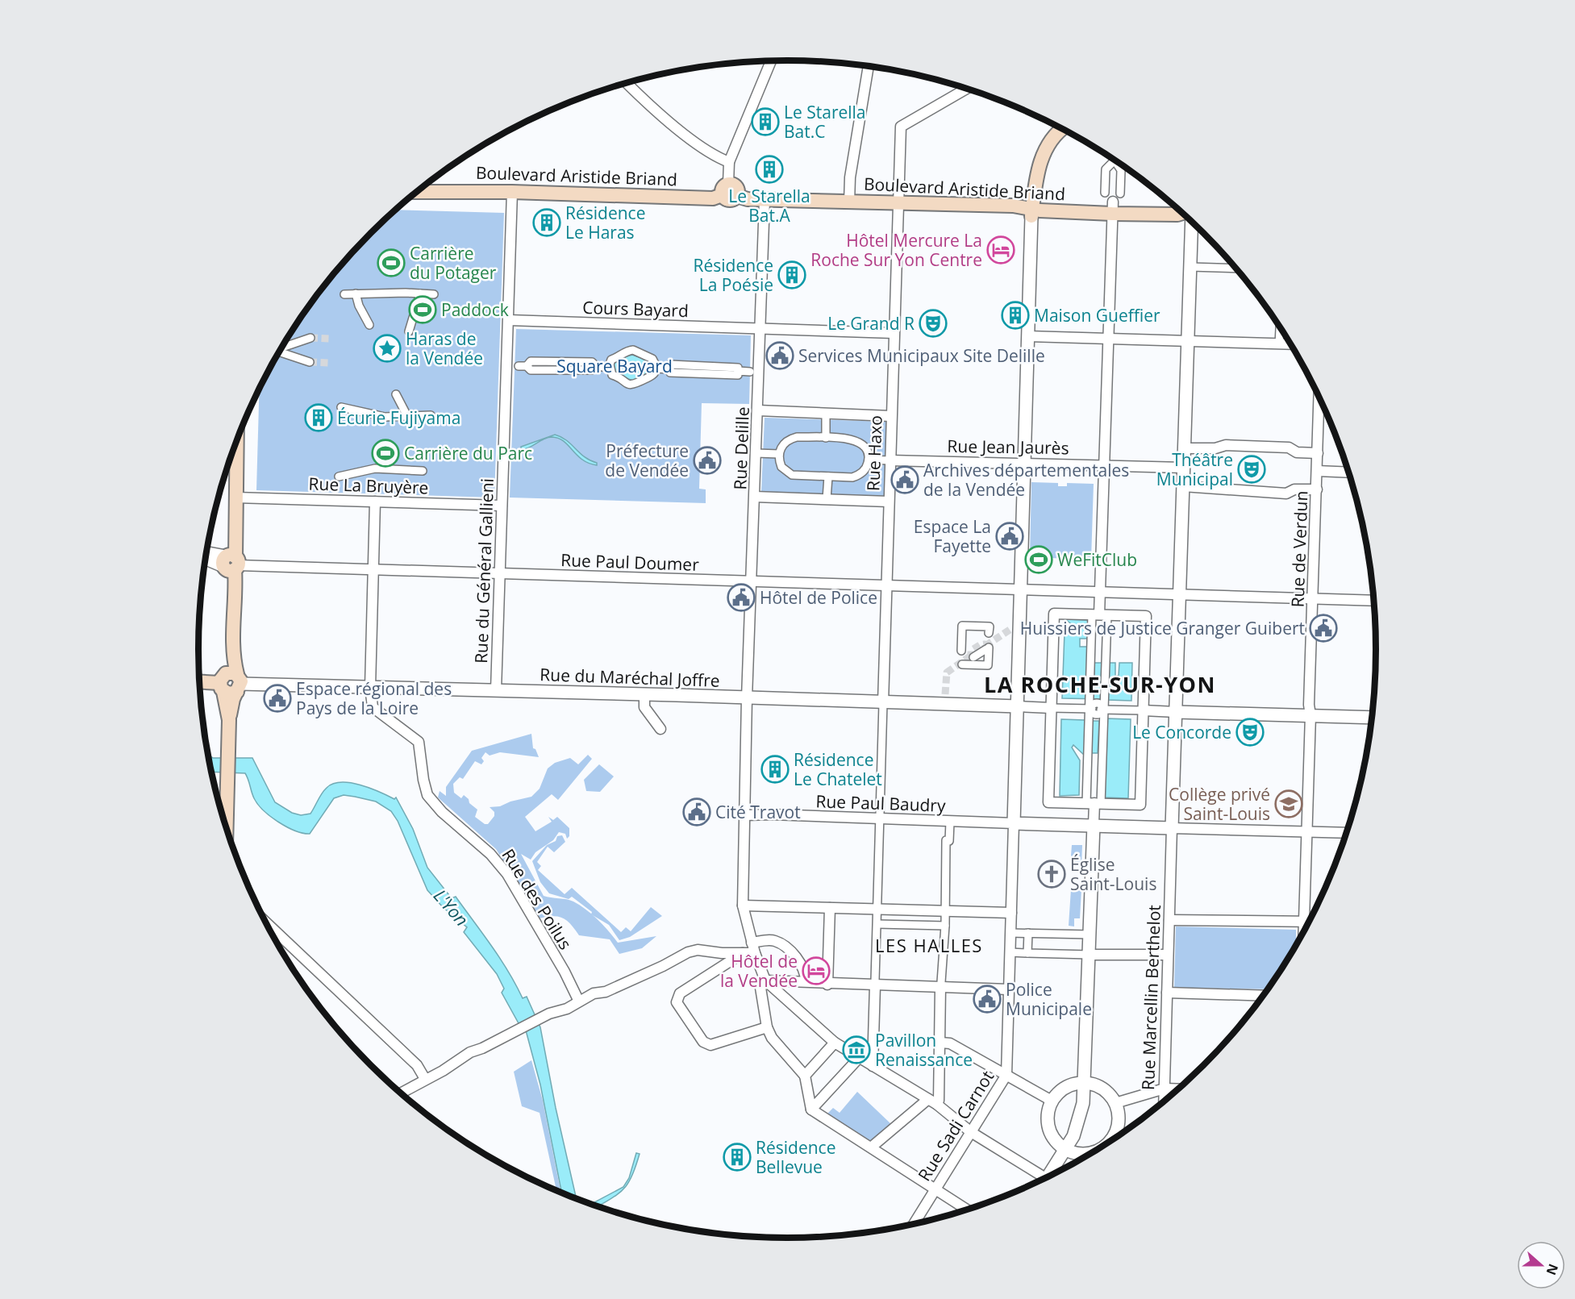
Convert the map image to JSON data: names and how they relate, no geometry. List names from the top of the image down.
{
  "streets": {
    "main road": ["Boulevard Aristide Briand"],
    "street": [
      "Cours Bayard",
      "Rue Jean Jaurès",
      "Rue Delille",
      "Rue Haxo",
      "Rue La Bruyère",
      "Rue de Verdun",
      "Rue Paul Doumer",
      "Rue du Général Gallieni",
      "Rue du Maréchal Joffre",
      "Rue Paul Baudry",
      "Rue des Poilus",
      "Rue Marcellin Berthelot",
      "Rue Sadi Carnot"
    ]
  },
  "crossings": [
    ["Boulevard Aristide Briand", "Rue Delille"],
    ["Boulevard Aristide Briand", "Rue Haxo"],
    ["Boulevard Aristide Briand", "Rue du Général Gallieni"],
    ["Cours Bayard", "Rue Delille"],
    ["Cours Bayard", "Rue Haxo"],
    ["Cours Bayard", "Rue du Général Gallieni"],
    ["Rue Jean Jaurès", "Rue Haxo"],
    ["Rue Delille", "Rue Paul Doumer"],
    ["Rue Delille", "Rue du Maréchal Joffre"],
    ["Rue Delille", "Rue Paul Baudry"],
    ["Rue Haxo", "Rue Paul Doumer"],
    ["Rue Haxo", "Rue du Maréchal Joffre"],
    ["Rue La Bruyère", "Rue du Général Gallieni"],
    ["Rue La Bruyère", "Rue des Poilus"],
    ["Rue de Verdun", "Rue Paul Doumer"],
    ["Rue Paul Doumer", "Rue du Général Gallieni"],
    ["Rue Paul Doumer", "Rue des Poilus"],
    ["Rue du Général Gallieni", "Rue du Maréchal Joffre"],
    ["Rue du Maréchal Joffre", "Rue des Poilus"],
    ["Rue Paul Baudry", "Rue Sadi Carnot"]
  ],
  "districts": ["LA ROCHE-SUR-YON", "LES HALLES"],
  "water": ["L'Yon"],
  "parks": ["Square Bayard"],
  "places": {
    "building": [
      "Le Starella Bat.C",
      "Le Starella Bat.A",
      "Résidence Le Haras",
      "Résidence La Poésie",
      "Maison Gueffier",
      "Écurie Fujiyama",
      "Résidence Le Chatelet",
      "Résidence Bellevue"
    ],
    "hotel": ["Hôtel Mercure La Roche Sur Yon Centre", "Hôtel de la Vendée"],
    "sports": [
      "Carrière du Potager",
      "Paddock",
      "Carrière du Parc",
      "WeFitClub"
    ],
    "theatre": ["Le Grand R", "Théâtre Municipal", "Le Concorde"],
    "place": ["Haras de la Vendée"],
    "public building": [
      "Services Municipaux Site Delille",
      "Préfecture de Vendée",
      "Archives départementales de la Vendée",
      "Espace La Fayette",
      "Hôtel de Police",
      "Huissiers de Justice Granger Guibert",
      "Espace régional des Pays de la Loire",
      "Cité Travot",
      "Police Municipale"
    ],
    "school or university": ["Collège privé Saint-Louis"],
    "church": ["Église Saint-Louis"],
    "museum": ["Pavillon Renaissance"]
  },
  "north": "right"
}
